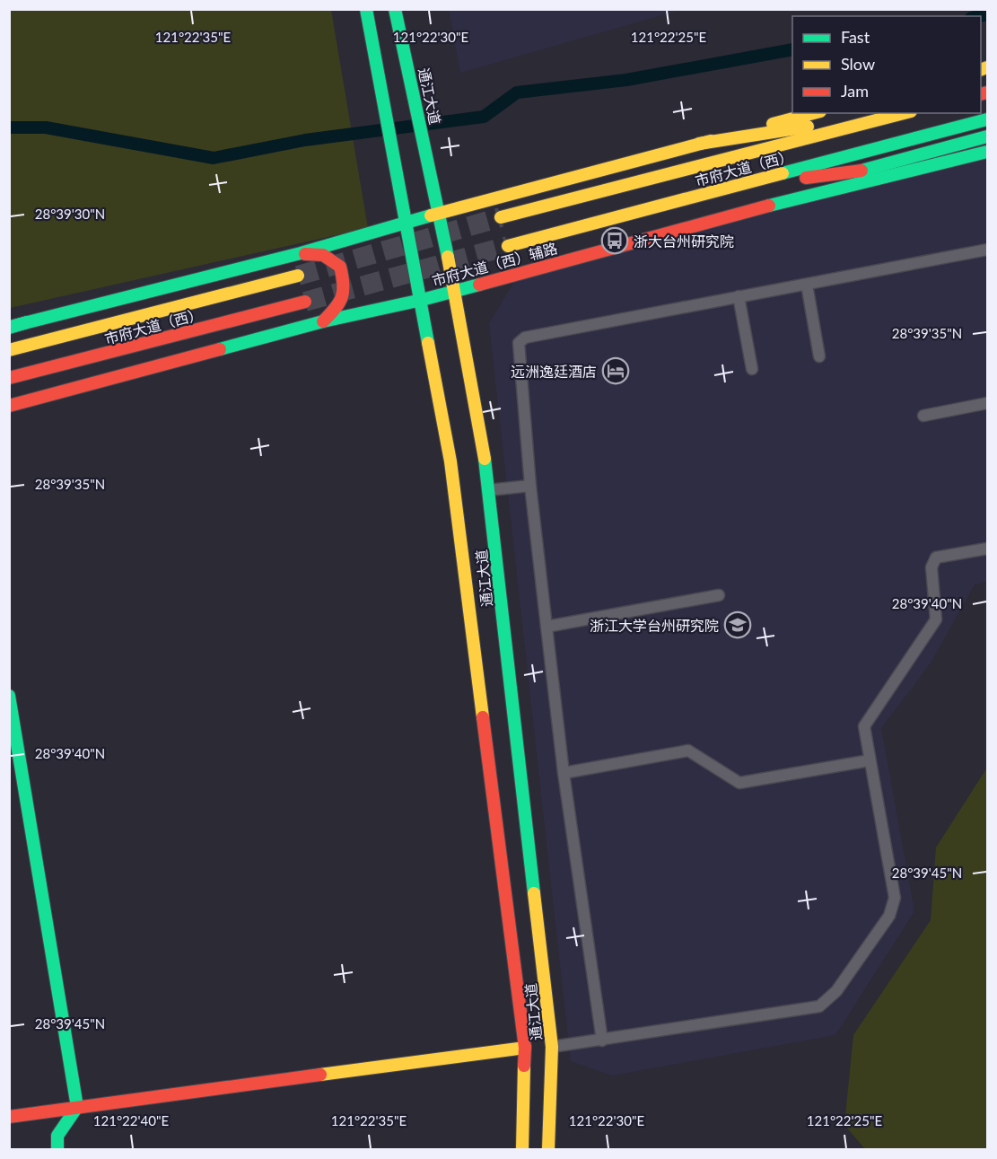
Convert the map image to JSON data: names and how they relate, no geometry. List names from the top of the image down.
{
  "streets": {
    "main road": ["通江大道", "市府大道（西）", "市府大道（西）辅路"]
  },
  "crossings": [
    ["通江大道", "市府大道（西）辅路"]
  ],
  "places": {
    "bus stop": ["浙大台州研究院"],
    "hotel": ["远洲逸廷酒店"],
    "school or university": ["浙江大学台州研究院"]
  },
  "legend": ["Fast", "Slow", "Jam"],
  "coordinates": [
    "121°22'35\"E",
    "121°22'30\"E",
    "121°22'25\"E",
    "28°39'30\"N",
    "28°39'35\"N",
    "28°39'40\"N",
    "28°39'45\"N",
    "121°22'40\"E"
  ]
}
